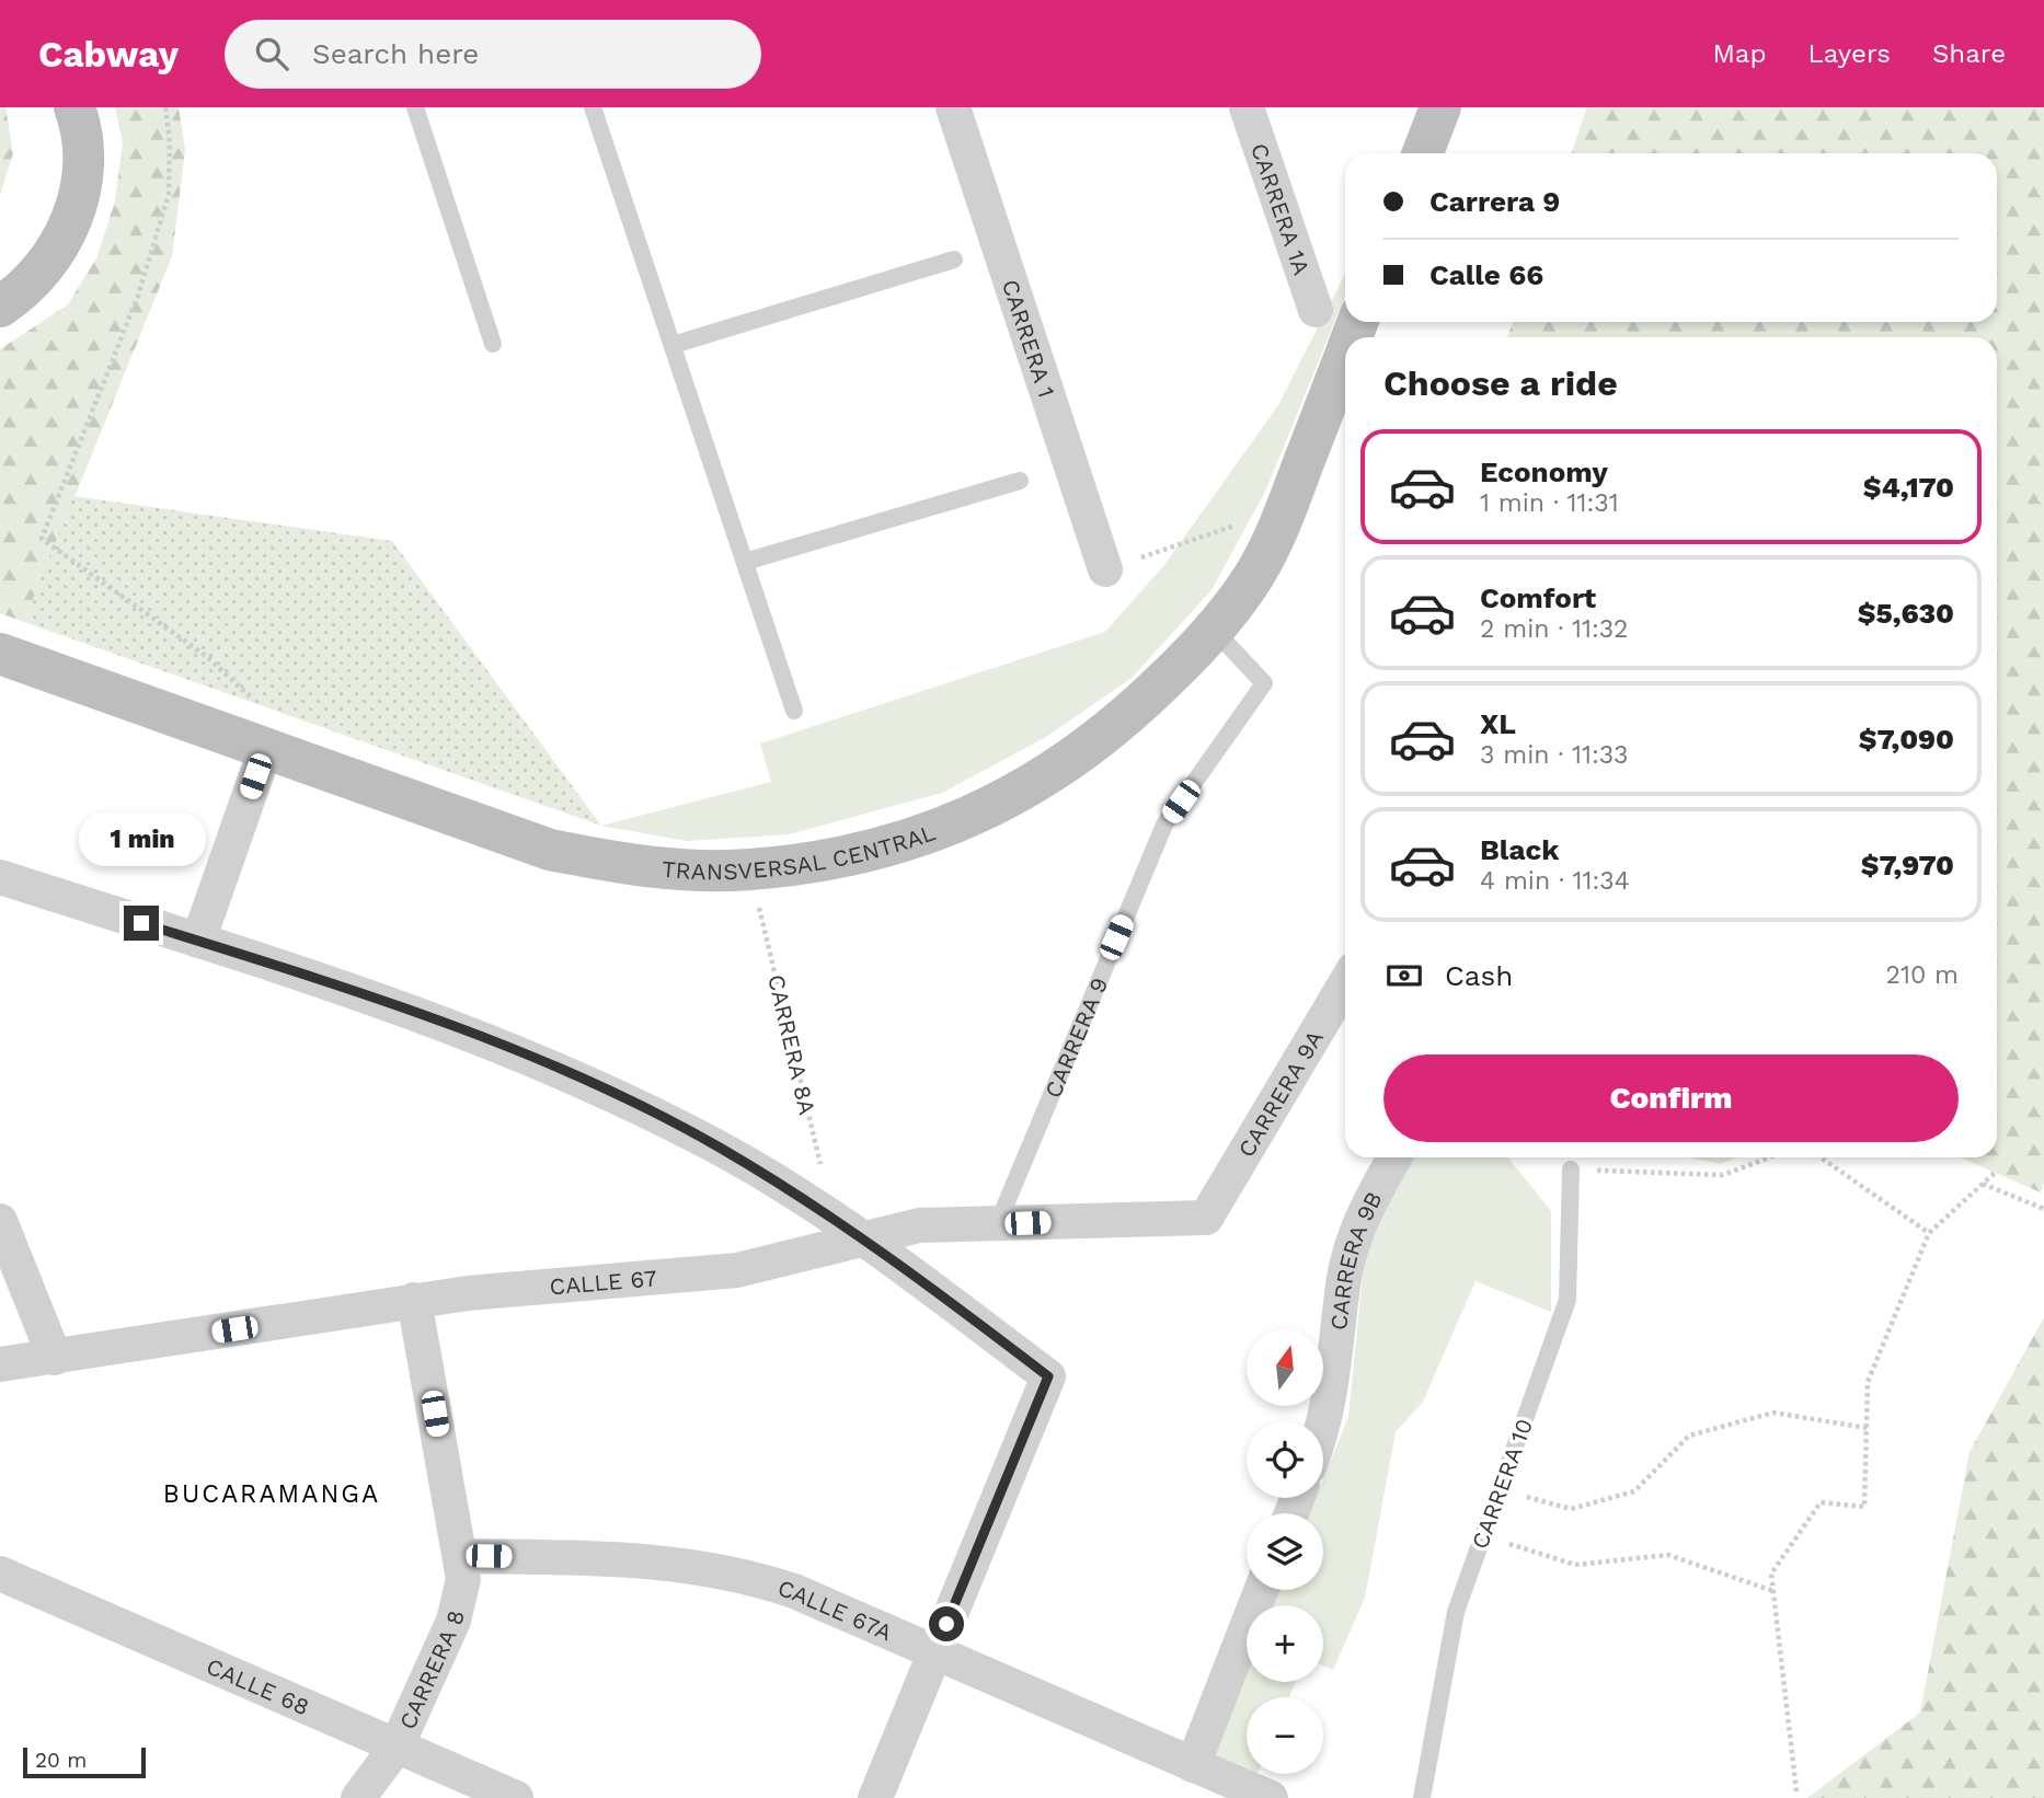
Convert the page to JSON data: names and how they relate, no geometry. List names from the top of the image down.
{
  "streets": {
    "main road": ["TRANSVERSAL CENTRAL"],
    "street": [
      "CARRERA 1A",
      "CARRERA 1",
      "CARRERA 9A",
      "CARRERA 9B",
      "CALLE 67",
      "CALLE 67A",
      "CARRERA 8",
      "CALLE 68"
    ],
    "lane": ["CARRERA 9", "CARRERA 10"],
    "path": ["CARRERA 8A"]
  },
  "crossings": [
    ["TRANSVERSAL CENTRAL", "CARRERA 9"],
    ["TRANSVERSAL CENTRAL", "CARRERA 8A"],
    ["CARRERA 9", "CALLE 67"],
    ["CARRERA 9A", "CALLE 67"],
    ["CALLE 67", "CARRERA 8"],
    ["CALLE 67A", "CARRERA 8"],
    ["CARRERA 8", "CALLE 68"]
  ],
  "districts": ["BUCARAMANGA"],
  "scale_bar": "20 m",
  "north": "top",
  "page": {
    "header": "Cabway",
    "search": "Search here",
    "nav": ["Map", "Layers", "Share"],
    "banner": ["Carrera 9", "Calle 66"],
    "heading": "Choose a ride",
    "list": [
      {
        "name": "Economy",
        "note": "1 min · 11:31",
        "value": "$4,170"
      },
      {
        "name": "Comfort",
        "note": "2 min · 11:32",
        "value": "$5,630"
      },
      {
        "name": "XL",
        "note": "3 min · 11:33",
        "value": "$7,090"
      },
      {
        "name": "Black",
        "note": "4 min · 11:34",
        "value": "$7,970"
      }
    ],
    "bubble": "1 min",
    "pay": ["Cash", "210 m"],
    "buttons": "Confirm",
    "map_buttons": ["+", "−"],
    "scale": "20 m"
  }
}
